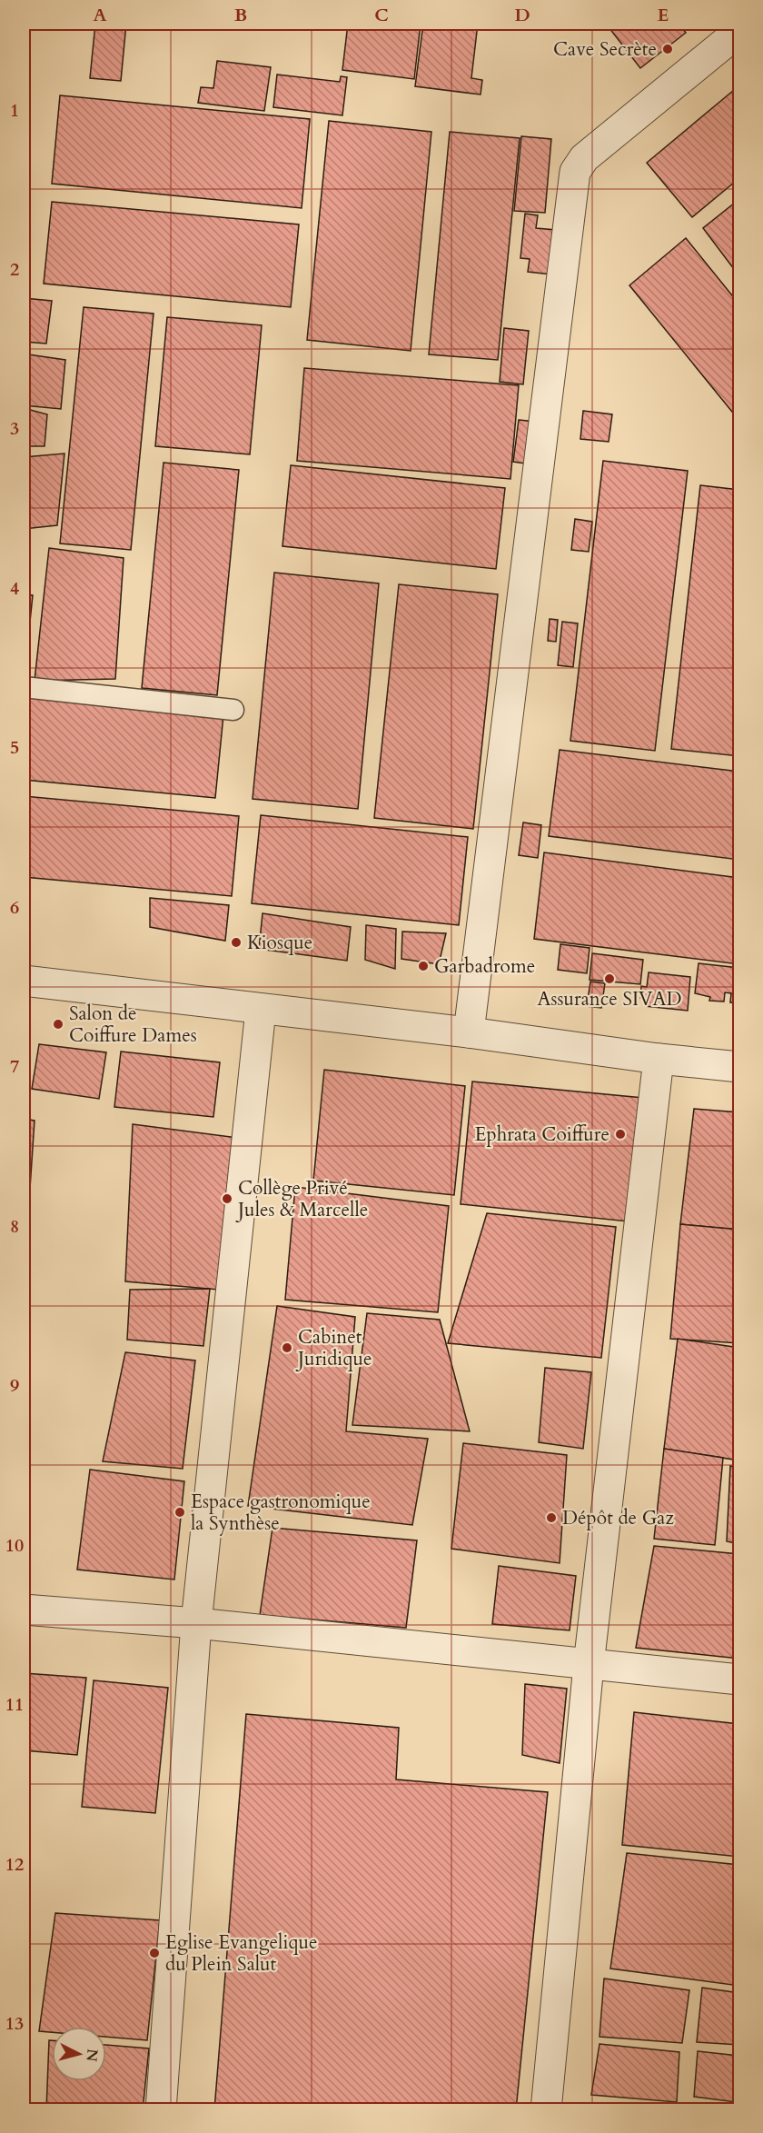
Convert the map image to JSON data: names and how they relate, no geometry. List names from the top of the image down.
{
  "places": [
    "Cave Secrète",
    "Kiosque",
    "Garbadrome",
    "Assurance SIVAD",
    "Salon de Coiffure Dames",
    "Ephrata Coiffure",
    "Collège Privé Jules & Marcelle",
    "Cabinet Juridique",
    "Espace gastronomique la Synthèse",
    "Dépôt de Gaz",
    "Eglise Evangelique du Plein Salut"
  ],
  "north": "right",
  "grid": {
    "columns": [
      "A",
      "B",
      "C",
      "D",
      "E"
    ],
    "rows": [
      "1",
      "2",
      "3",
      "4",
      "5",
      "6",
      "7",
      "8",
      "9",
      "10",
      "11",
      "12",
      "13"
    ]
  }
}
